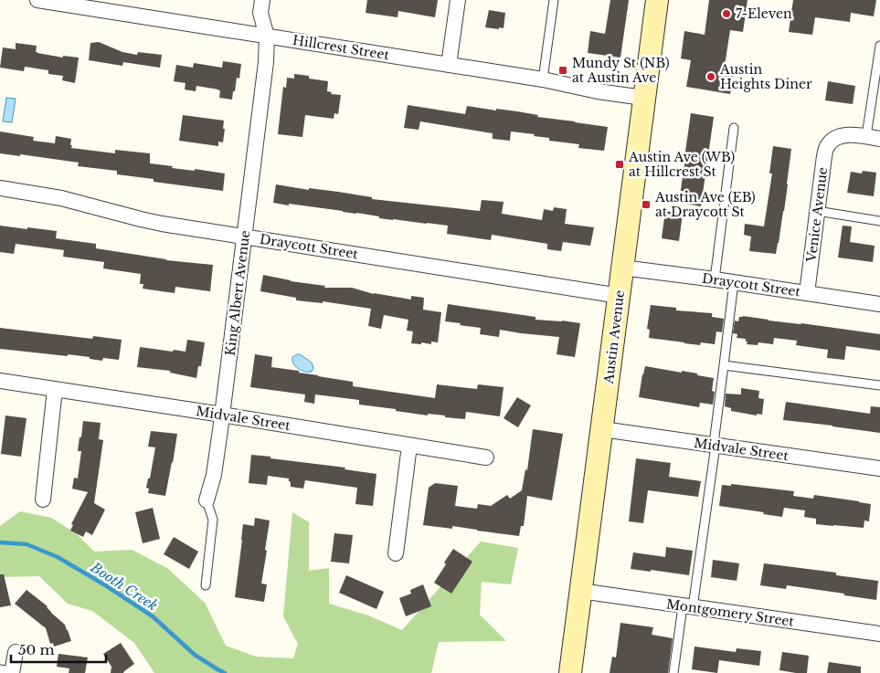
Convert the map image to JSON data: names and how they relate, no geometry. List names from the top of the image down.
{
  "streets": {
    "main road": ["Austin Avenue"],
    "street": [
      "Hillcrest Street",
      "Venice Avenue",
      "Draycott Street",
      "King Albert Avenue",
      "Midvale Street",
      "Montgomery Street"
    ]
  },
  "crossings": [
    ["Hillcrest Street", "King Albert Avenue"],
    ["Hillcrest Street", "Austin Avenue"],
    ["Venice Avenue", "Draycott Street"],
    ["Draycott Street", "King Albert Avenue"],
    ["Draycott Street", "Austin Avenue"],
    ["King Albert Avenue", "Midvale Street"],
    ["Austin Avenue", "Midvale Street"],
    ["Austin Avenue", "Montgomery Street"]
  ],
  "water": ["Booth Creek"],
  "places": {
    "other": ["7-Eleven", "Austin Heights Diner"],
    "transit": ["Mundy St (NB) at Austin Ave", "Austin Ave (WB) at Hillcrest St", "Austin Ave (EB) at Draycott St"]
  },
  "scale_bar": "50 m"
}
